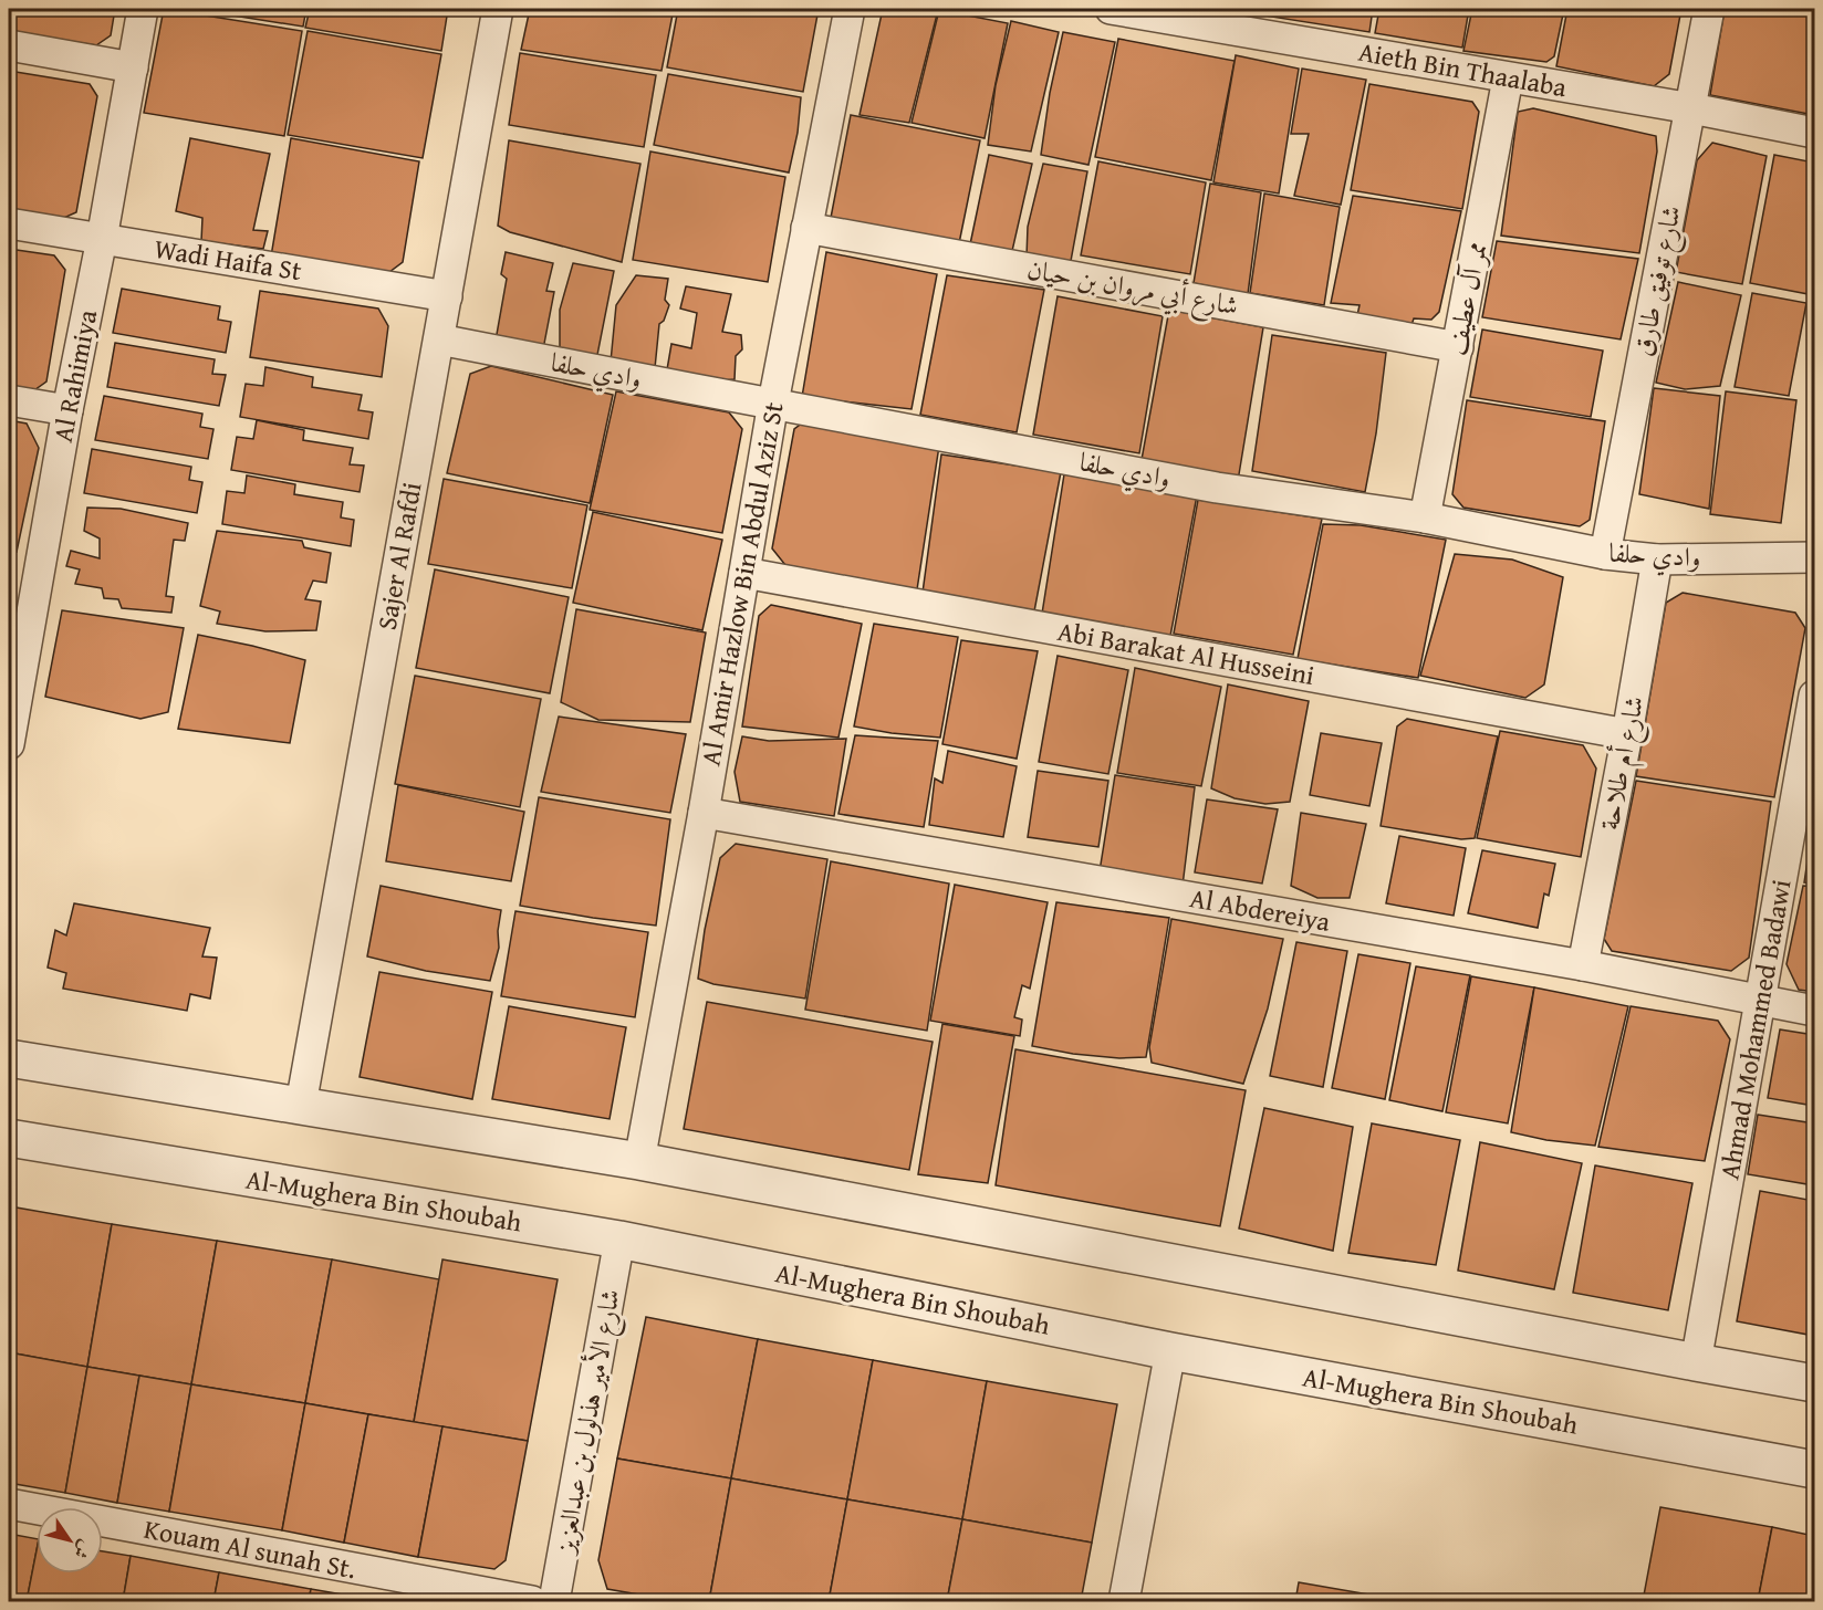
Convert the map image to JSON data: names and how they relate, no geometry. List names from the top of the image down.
{
  "streets": {
    "street": [
      "Aieth Bin Thaalaba",
      "Wadi Haifa St",
      "شارع توفيق طارق",
      "شارع أبي مروان بن حيان",
      "ممر آل عطيف",
      "وادي حلفا",
      "Al Rahimiya",
      "Sajer Al Rafdi",
      "Al Amir Hazlow Bin Abdul Aziz St",
      "Abi Barakat Al Husseini",
      "شارع أم طلاحة",
      "Al Abdereiya",
      "Ahmad Mohammed Badawi",
      "Al-Mughera Bin Shoubah",
      "شارع الأمير هذلول بن عبدالعزيز",
      "Kouam Al sunah St."
    ]
  },
  "crossings": [
    ["Aieth Bin Thaalaba", "شارع توفيق طارق"],
    ["Aieth Bin Thaalaba", "ممر آل عطيف"],
    ["Wadi Haifa St", "Al Rahimiya"],
    ["Wadi Haifa St", "Sajer Al Rafdi"],
    ["شارع توفيق طارق", "وادي حلفا"],
    ["شارع أبي مروان بن حيان", "ممر آل عطيف"],
    ["شارع أبي مروان بن حيان", "Al Amir Hazlow Bin Abdul Aziz St"],
    ["ممر آل عطيف", "وادي حلفا"],
    ["وادي حلفا", "Sajer Al Rafdi"],
    ["وادي حلفا", "Al Amir Hazlow Bin Abdul Aziz St"],
    ["وادي حلفا", "شارع أم طلاحة"],
    ["Al Amir Hazlow Bin Abdul Aziz St", "Abi Barakat Al Husseini"],
    ["Al Amir Hazlow Bin Abdul Aziz St", "Al Abdereiya"],
    ["Abi Barakat Al Husseini", "شارع أم طلاحة"],
    ["شارع أم طلاحة", "Al Abdereiya"],
    ["Al Abdereiya", "Ahmad Mohammed Badawi"],
    ["Al-Mughera Bin Shoubah", "شارع الأمير هذلول بن عبدالعزيز"]
  ],
  "north": "bottom right"
}
